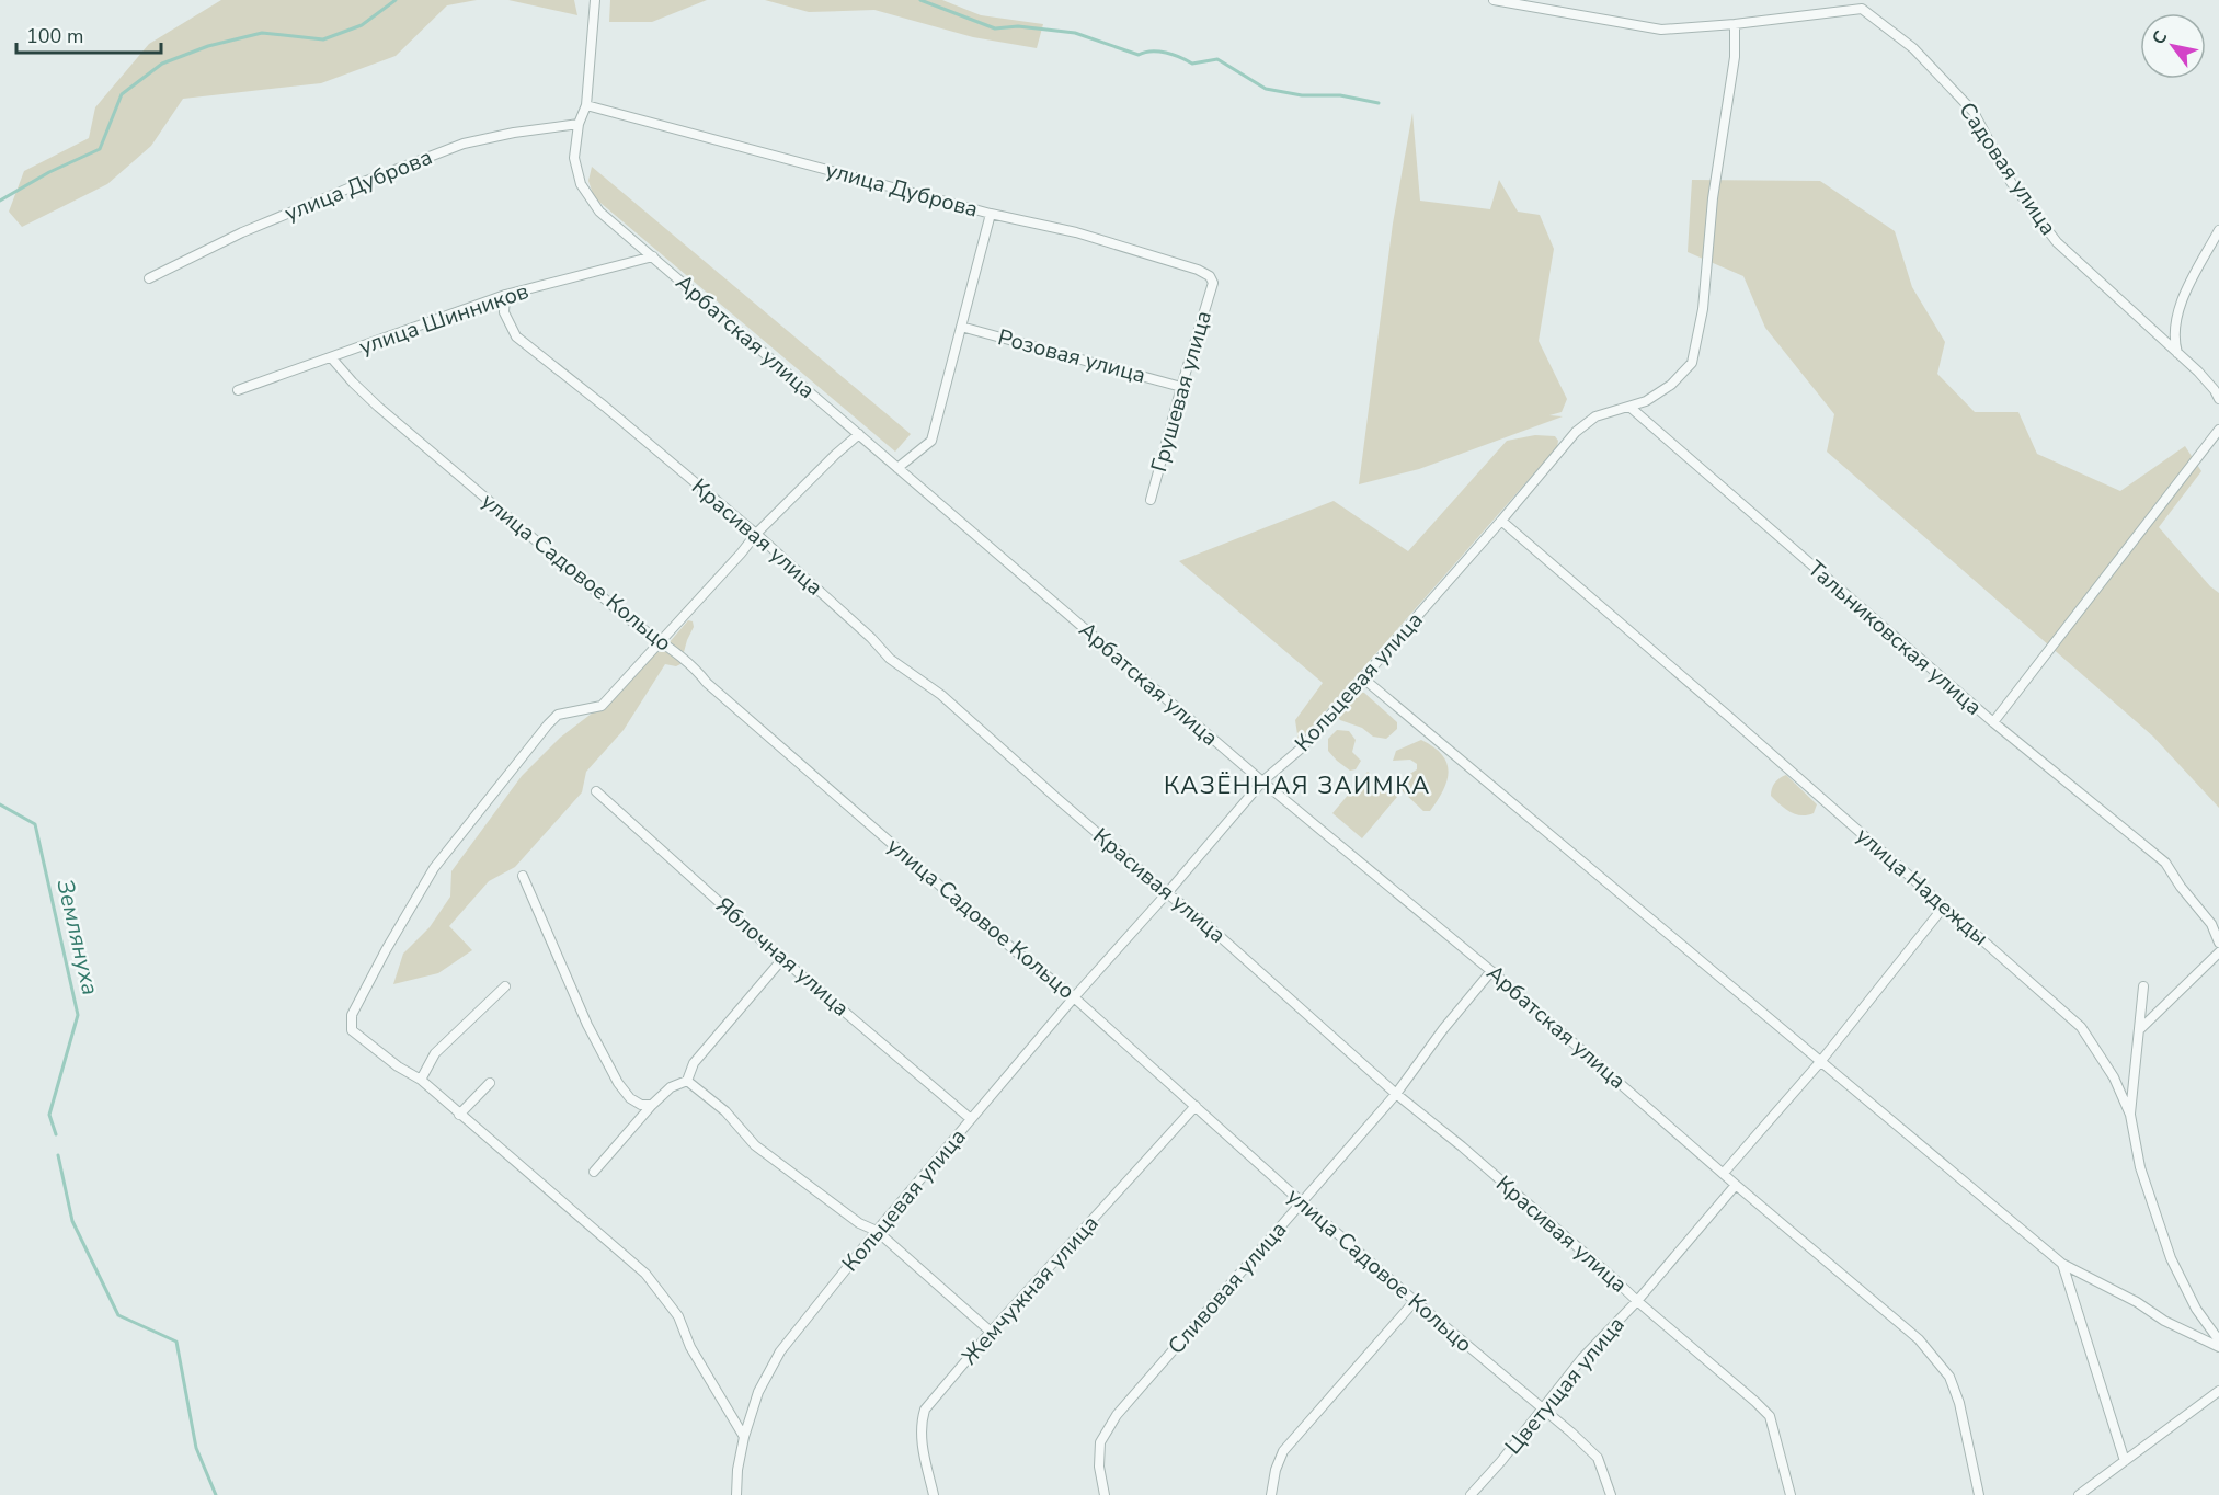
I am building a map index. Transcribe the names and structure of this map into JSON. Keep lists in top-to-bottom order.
{
  "streets": {
    "street": [
      "Садовая улица",
      "улица Дуброва",
      "улица Шинников",
      "Арбатская улица",
      "Розовая улица",
      "Грушевая улица",
      "Красивая улица",
      "улица Садовое Кольцо",
      "Тальниковская улица",
      "Кольцевая улица",
      "улица Надежды",
      "Яблочная улица",
      "Сливовая улица",
      "Жемчужная улица",
      "Цветущая улица"
    ]
  },
  "crossings": [
    ["Садовая улица", "Кольцевая улица"],
    ["улица Дуброва", "Арбатская улица"],
    ["улица Дуброва", "Грушевая улица"],
    ["улица Шинников", "Арбатская улица"],
    ["улица Шинников", "Красивая улица"],
    ["улица Шинников", "улица Садовое Кольцо"],
    ["Арбатская улица", "Кольцевая улица"],
    ["Арбатская улица", "Сливовая улица"],
    ["Арбатская улица", "Цветущая улица"],
    ["Розовая улица", "Грушевая улица"],
    ["Красивая улица", "Кольцевая улица"],
    ["Красивая улица", "Сливовая улица"],
    ["Красивая улица", "Цветущая улица"],
    ["улица Садовое Кольцо", "Кольцевая улица"],
    ["улица Садовое Кольцо", "Сливовая улица"],
    ["улица Садовое Кольцо", "Жемчужная улица"],
    ["улица Садовое Кольцо", "Цветущая улица"],
    ["Тальниковская улица", "Кольцевая улица"],
    ["Кольцевая улица", "улица Надежды"],
    ["Кольцевая улица", "Яблочная улица"]
  ],
  "districts": ["КАЗЁННАЯ ЗАИМКА"],
  "water": ["Землянуха"],
  "scale_bar": "100 m",
  "north": "top left"
}
